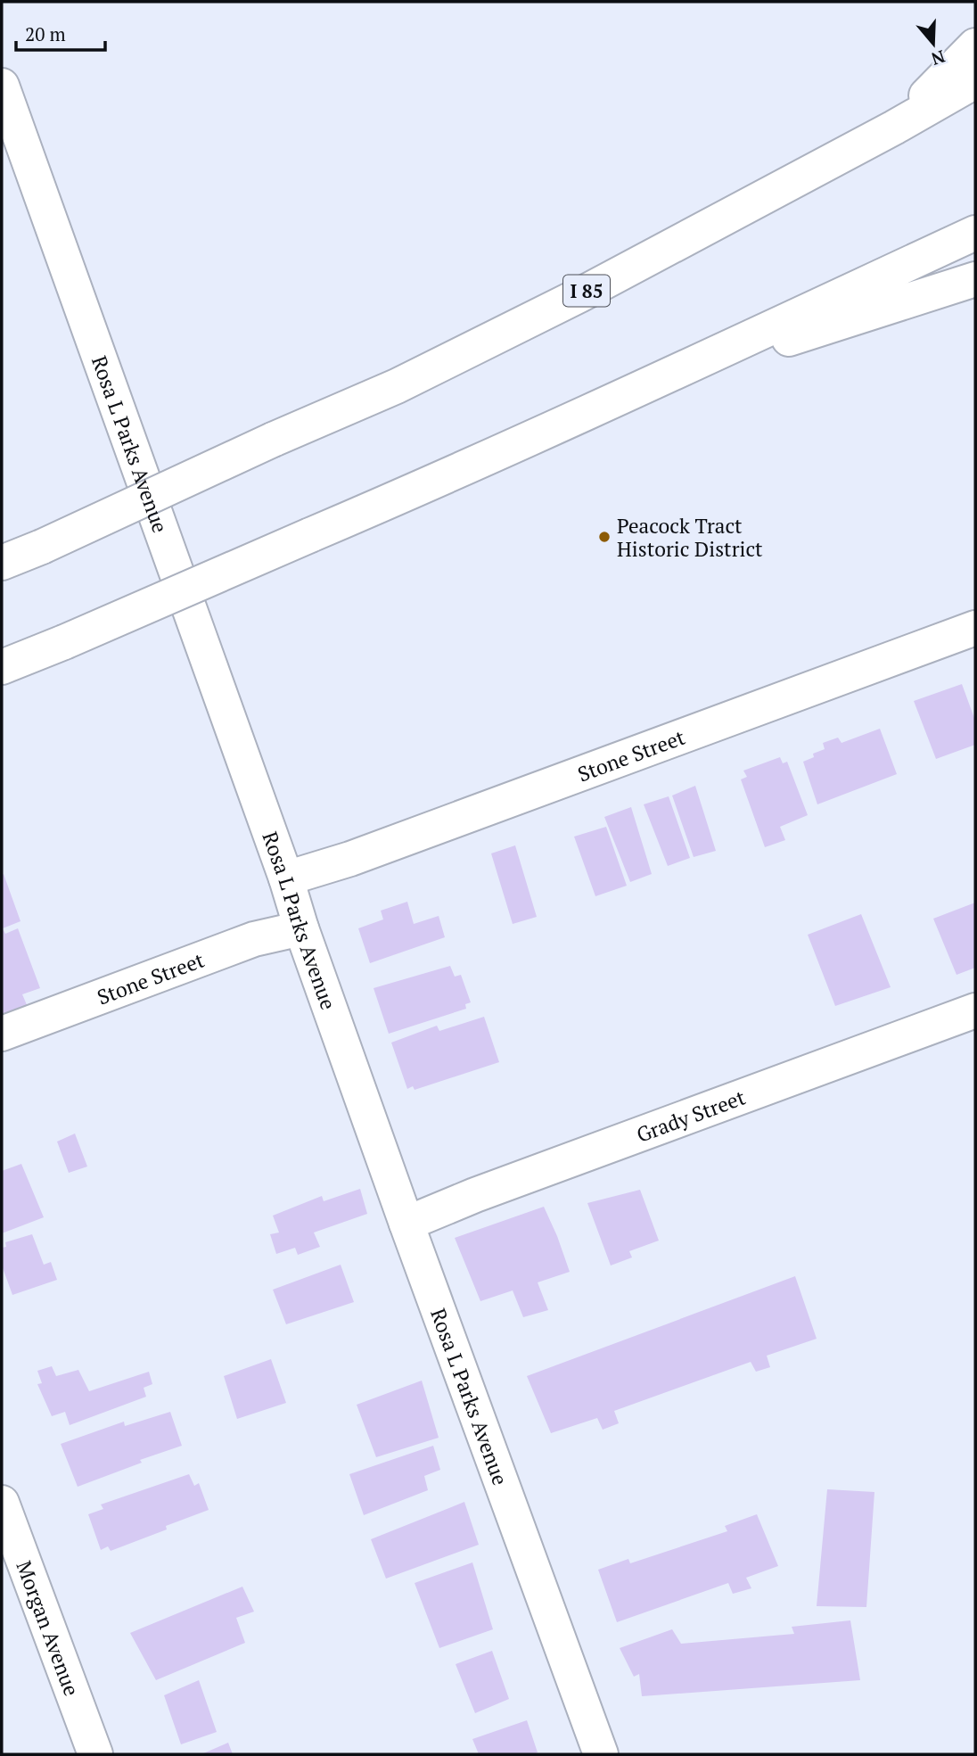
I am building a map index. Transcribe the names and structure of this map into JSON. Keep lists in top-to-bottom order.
{
  "streets": {
    "main road": [
      "I 85",
      "Rosa L Parks Avenue",
      "Stone Street",
      "Grady Street",
      "Morgan Avenue"
    ]
  },
  "crossings": [
    ["Rosa L Parks Avenue", "Stone Street"],
    ["Rosa L Parks Avenue", "Grady Street"]
  ],
  "places": ["Peacock Tract Historic District"],
  "scale_bar": "20 m",
  "north": "bottom"
}
